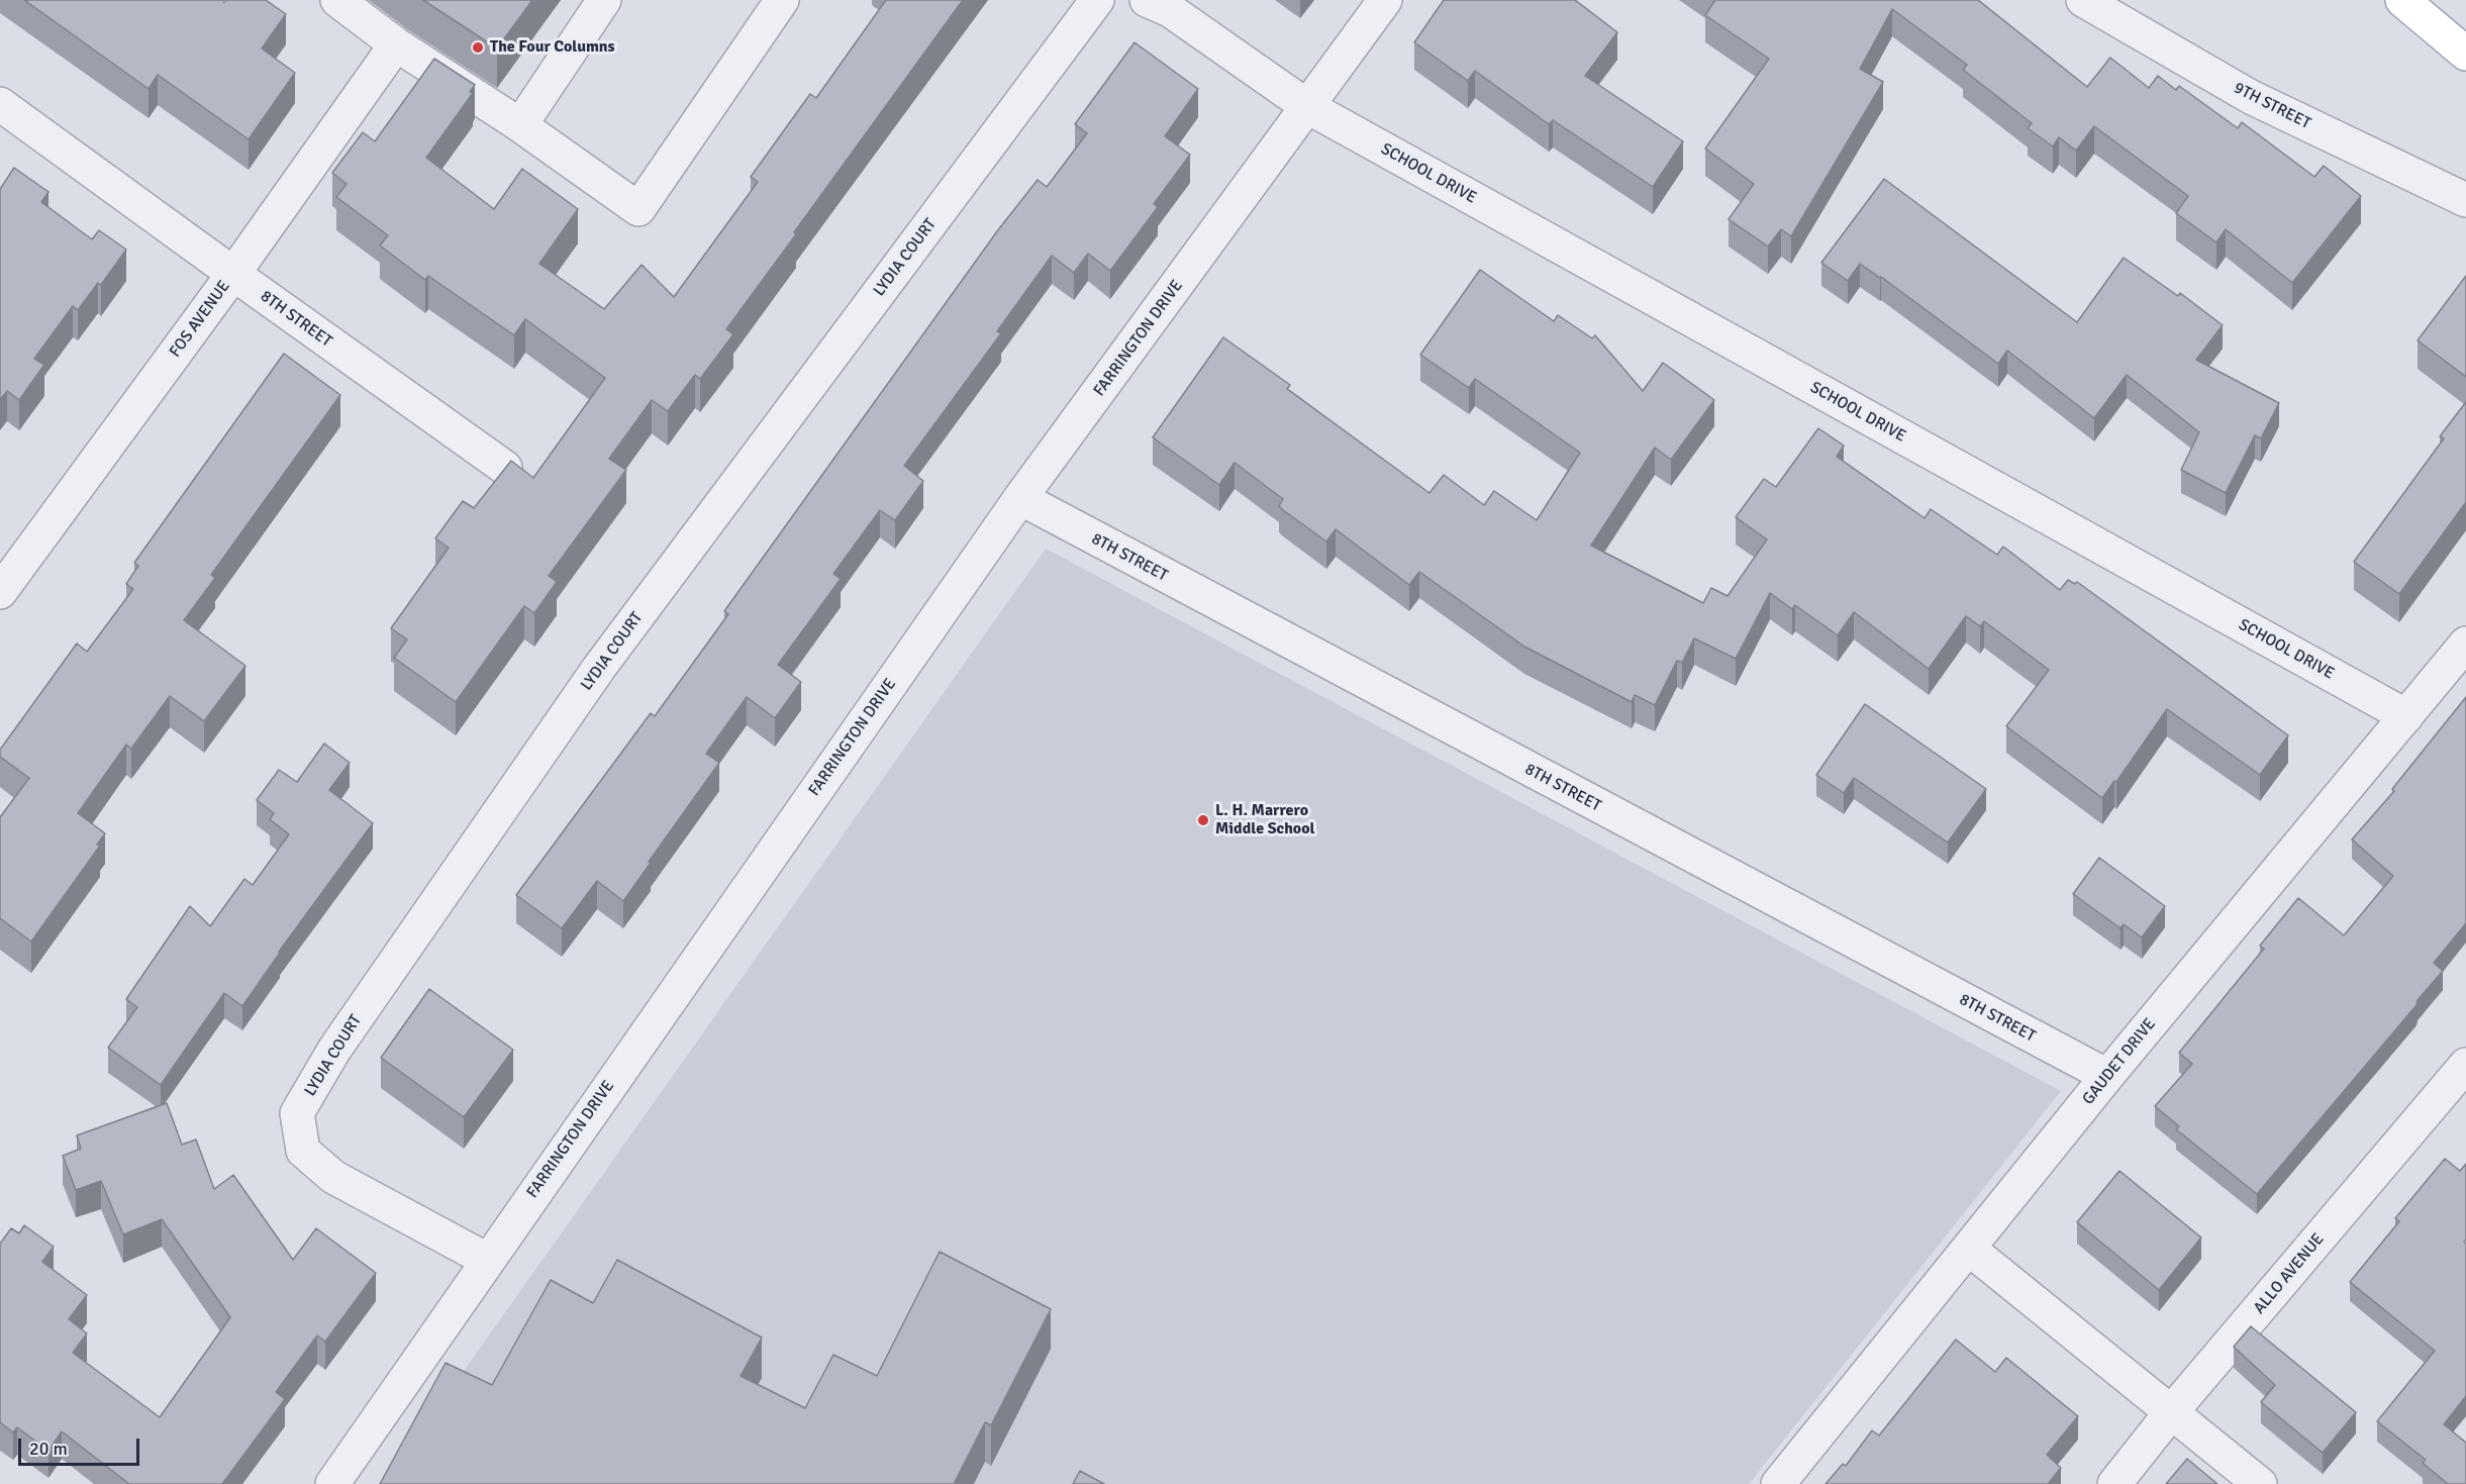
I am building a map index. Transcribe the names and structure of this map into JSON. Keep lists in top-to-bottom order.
{
  "streets": {
    "street": [
      "9TH STREET",
      "SCHOOL DRIVE",
      "LYDIA COURT",
      "FOS AVENUE",
      "8TH STREET",
      "FARRINGTON DRIVE",
      "GAUDET DRIVE",
      "ALLO AVENUE"
    ]
  },
  "crossings": [
    ["SCHOOL DRIVE", "FARRINGTON DRIVE"],
    ["SCHOOL DRIVE", "GAUDET DRIVE"],
    ["LYDIA COURT", "FARRINGTON DRIVE"],
    ["FOS AVENUE", "8TH STREET"],
    ["8TH STREET", "FARRINGTON DRIVE"],
    ["8TH STREET", "GAUDET DRIVE"]
  ],
  "places": ["The Four Columns", "L. H. Marrero Middle School"],
  "scale_bar": "20 m"
}
